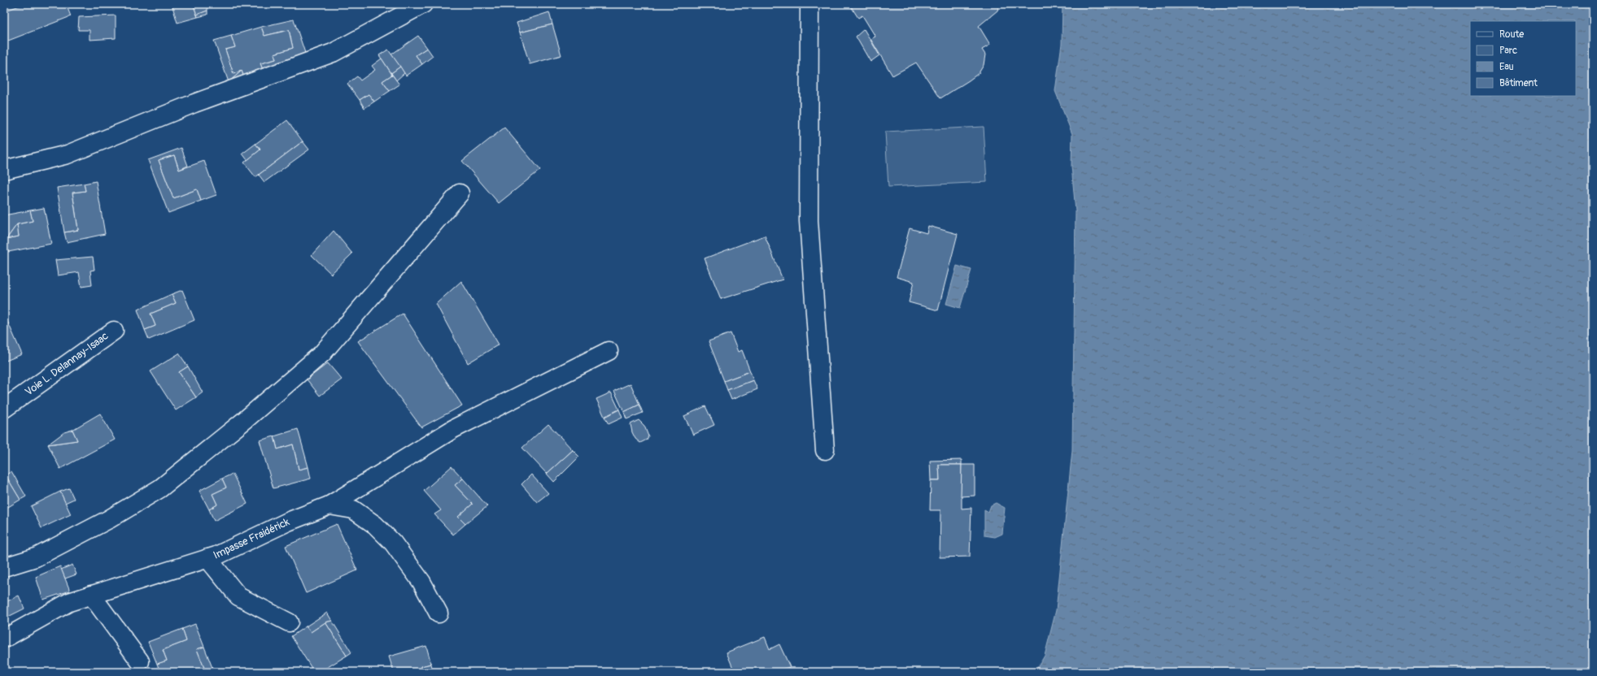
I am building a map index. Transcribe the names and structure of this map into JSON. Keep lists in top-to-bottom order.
{
  "streets": {
    "street": ["Voie L. Delannay-Isaac", "Impasse Fraidérick"]
  },
  "legend": [
    "Route",
    "Parc",
    "Eau",
    "Bâtiment"
  ]
}
